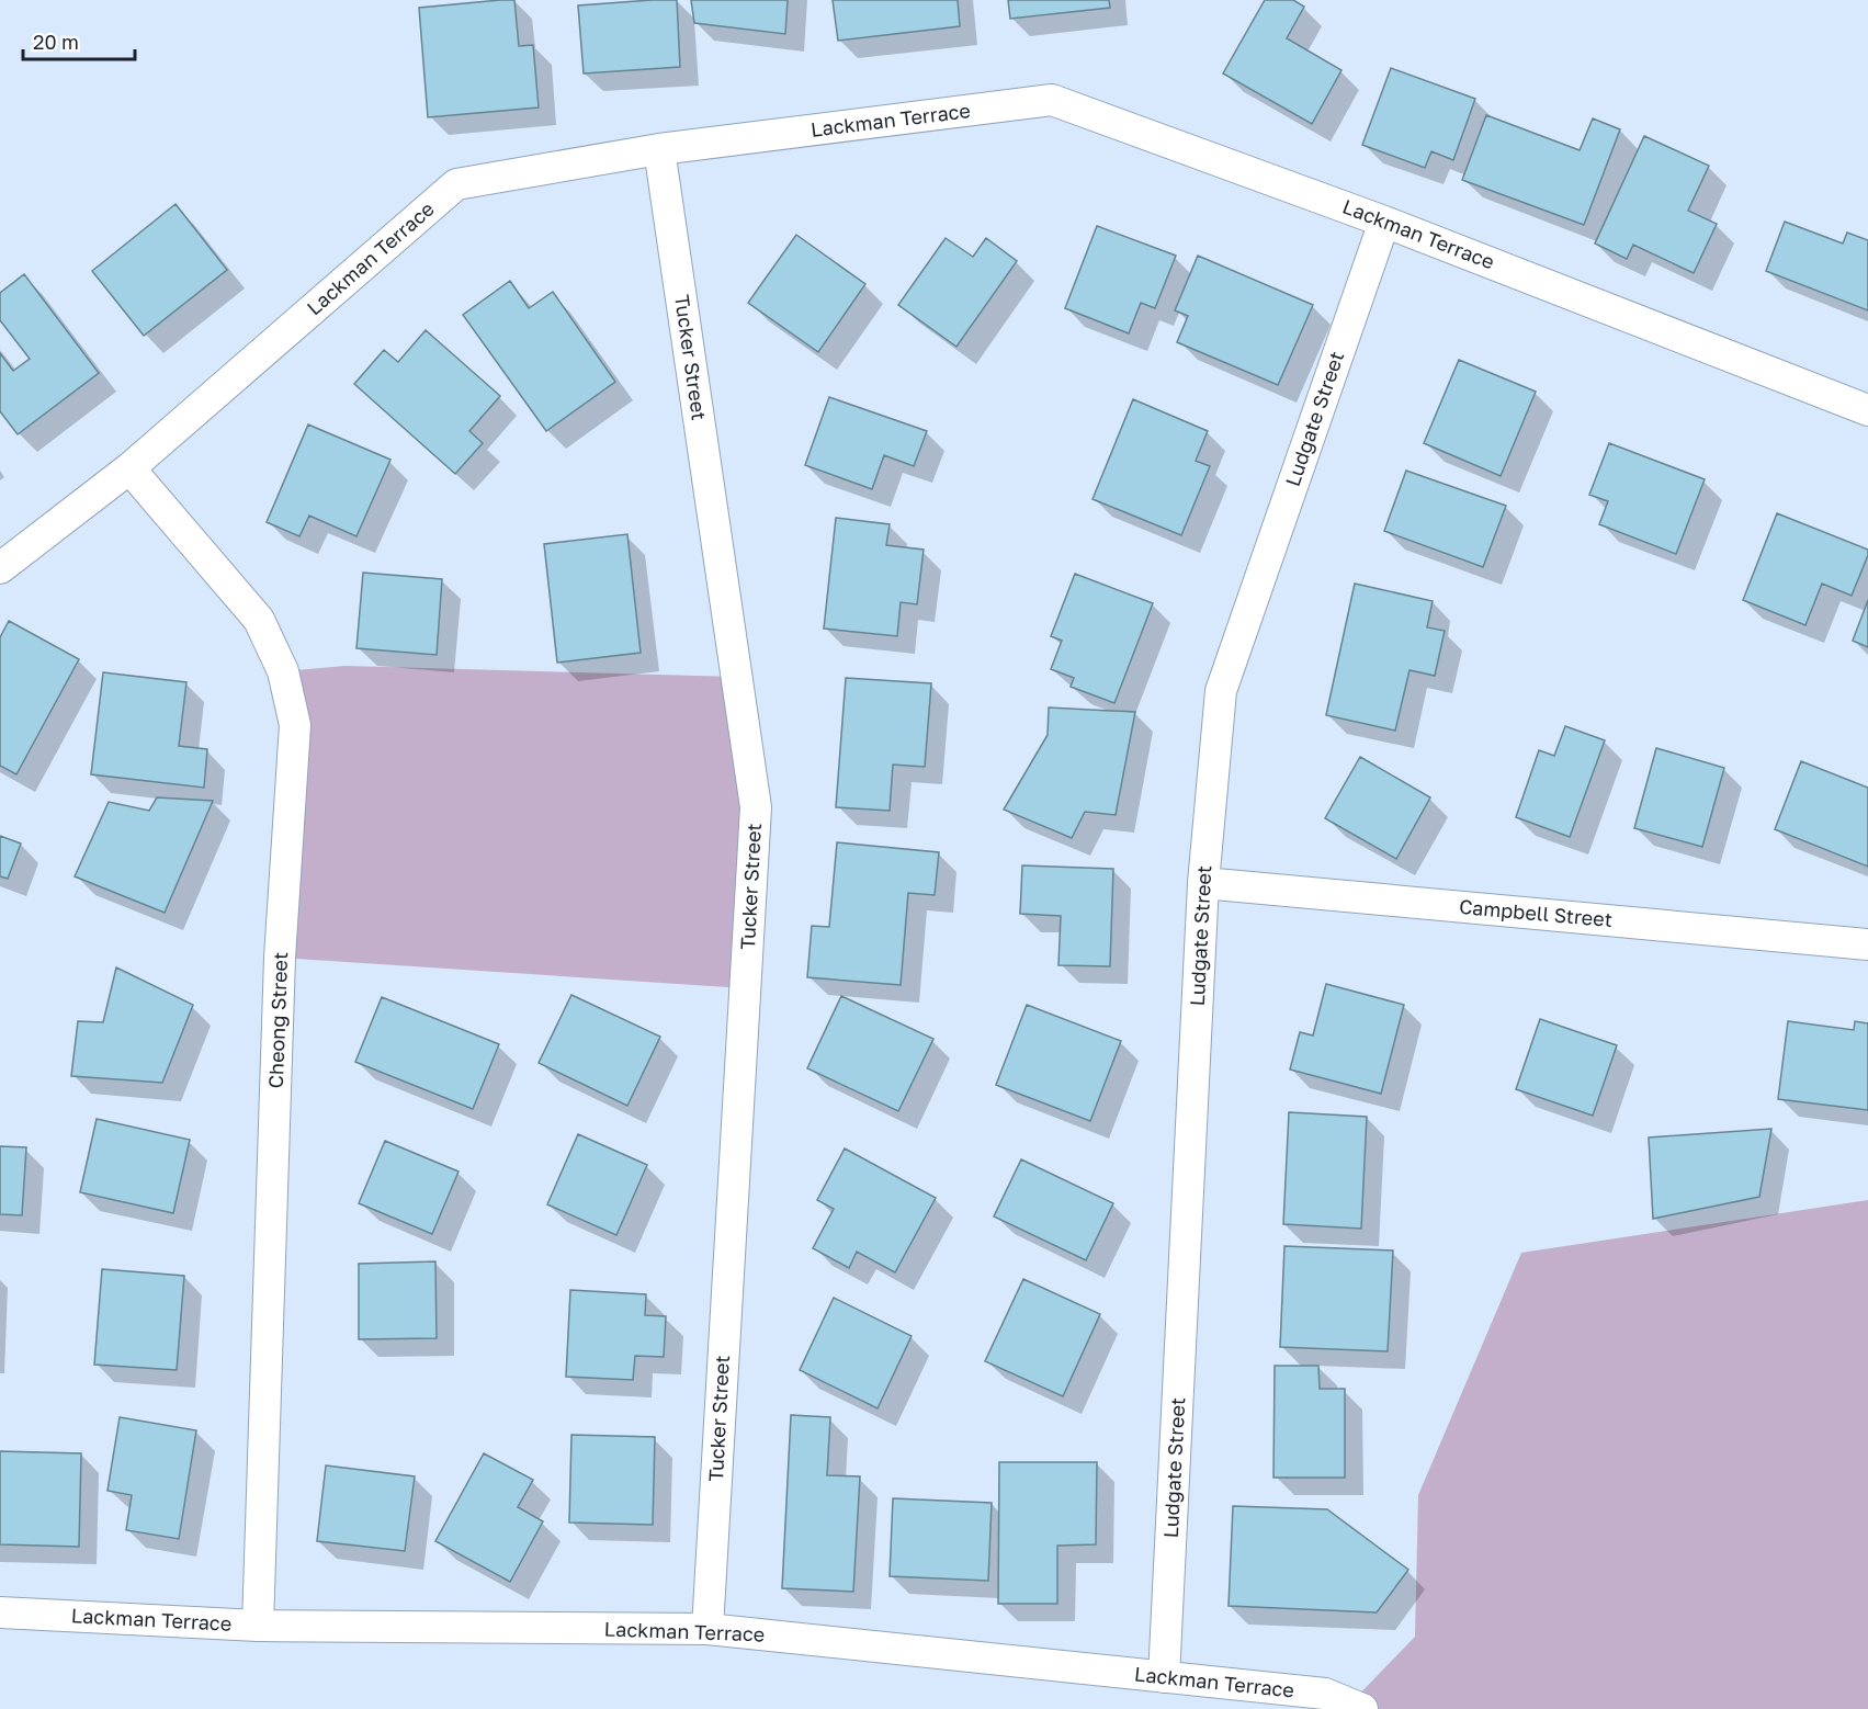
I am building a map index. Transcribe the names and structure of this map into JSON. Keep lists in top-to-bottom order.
{
  "streets": {
    "street": [
      "Lackman Terrace",
      "Tucker Street",
      "Ludgate Street",
      "Campbell Street",
      "Cheong Street"
    ]
  },
  "crossings": [
    ["Lackman Terrace", "Tucker Street"],
    ["Lackman Terrace", "Ludgate Street"],
    ["Lackman Terrace", "Cheong Street"],
    ["Ludgate Street", "Campbell Street"]
  ],
  "scale_bar": "20 m"
}
